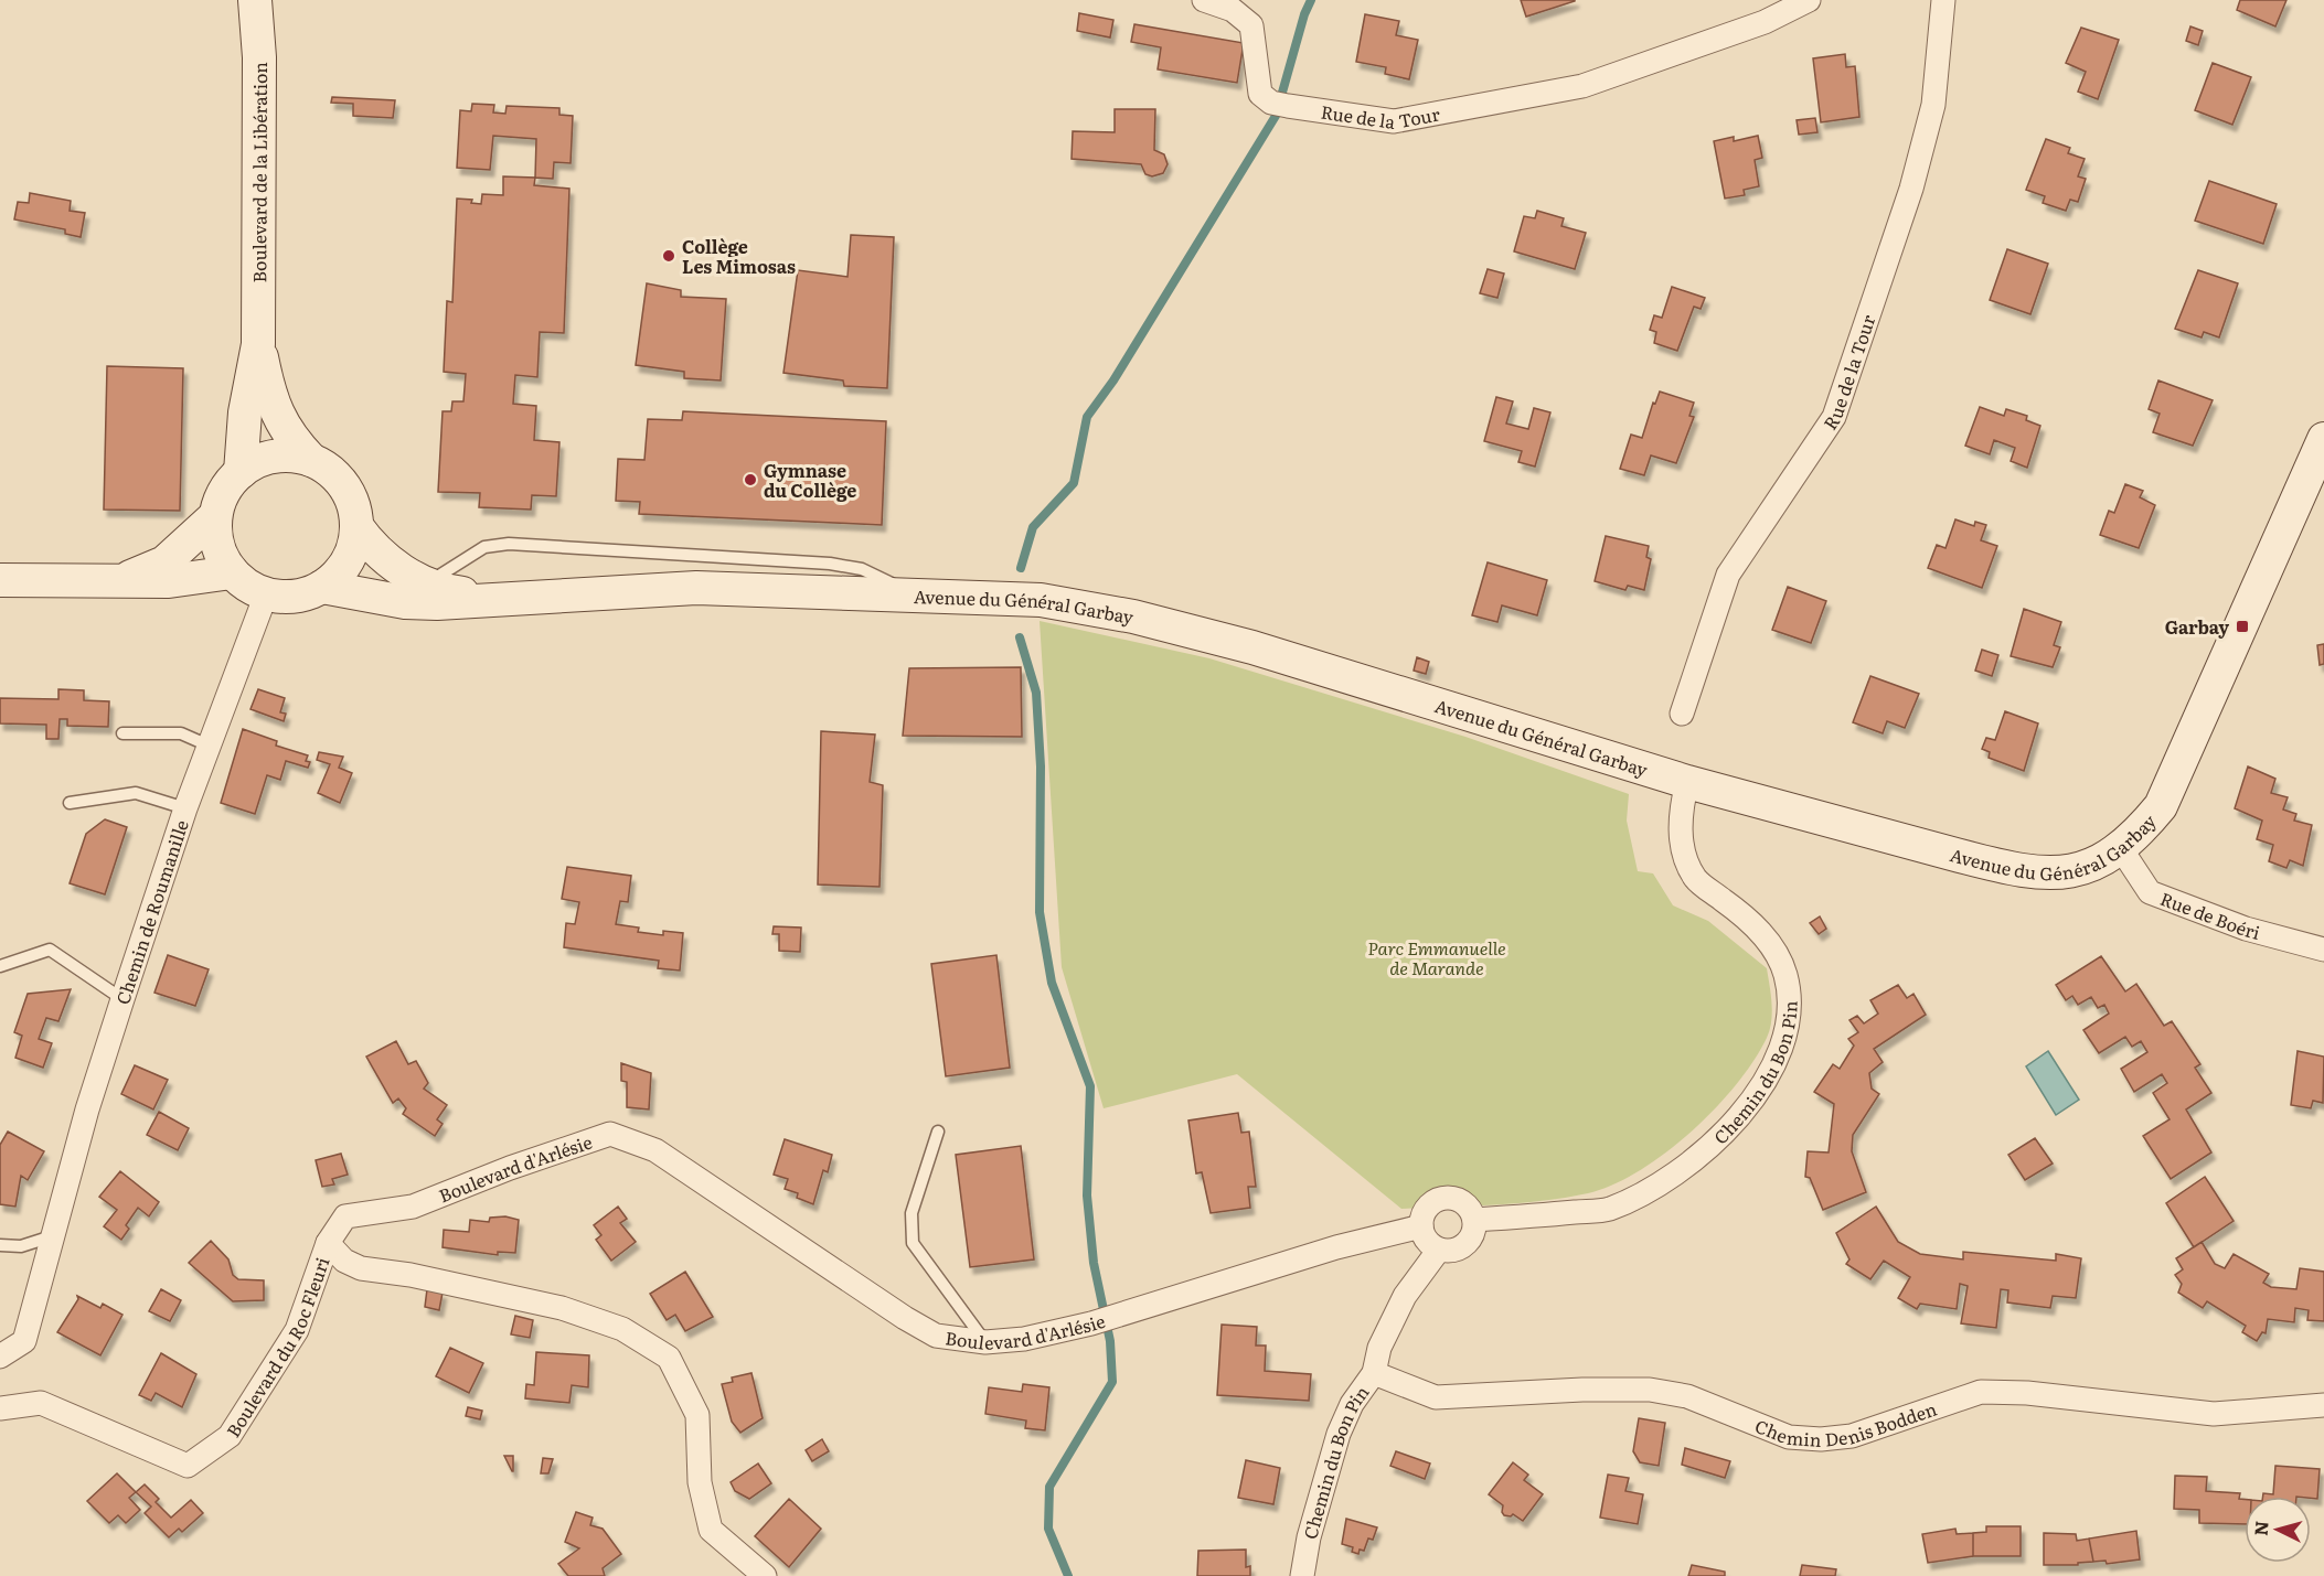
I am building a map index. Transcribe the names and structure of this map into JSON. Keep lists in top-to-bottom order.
{
  "streets": {
    "main road": ["Boulevard de la Libération", "Avenue du Général Garbay"],
    "street": [
      "Rue de la Tour",
      "Chemin de Roumanille",
      "Rue de Boéri",
      "Chemin du Bon Pin",
      "Boulevard d'Arlésie",
      "Boulevard du Roc Fleuri",
      "Chemin Denis Bodden"
    ]
  },
  "crossings": [
    ["Avenue du Général Garbay", "Chemin de Roumanille"],
    ["Avenue du Général Garbay", "Rue de Boéri"],
    ["Avenue du Général Garbay", "Chemin du Bon Pin"],
    ["Chemin du Bon Pin", "Boulevard d'Arlésie"],
    ["Chemin du Bon Pin", "Chemin Denis Bodden"],
    ["Boulevard d'Arlésie", "Boulevard du Roc Fleuri"]
  ],
  "parks": ["Parc Emmanuelle de Marande"],
  "places": {
    "other": ["Collège Les Mimosas", "Gymnase du Collège"],
    "transit": ["Garbay"]
  },
  "north": "left"
}
